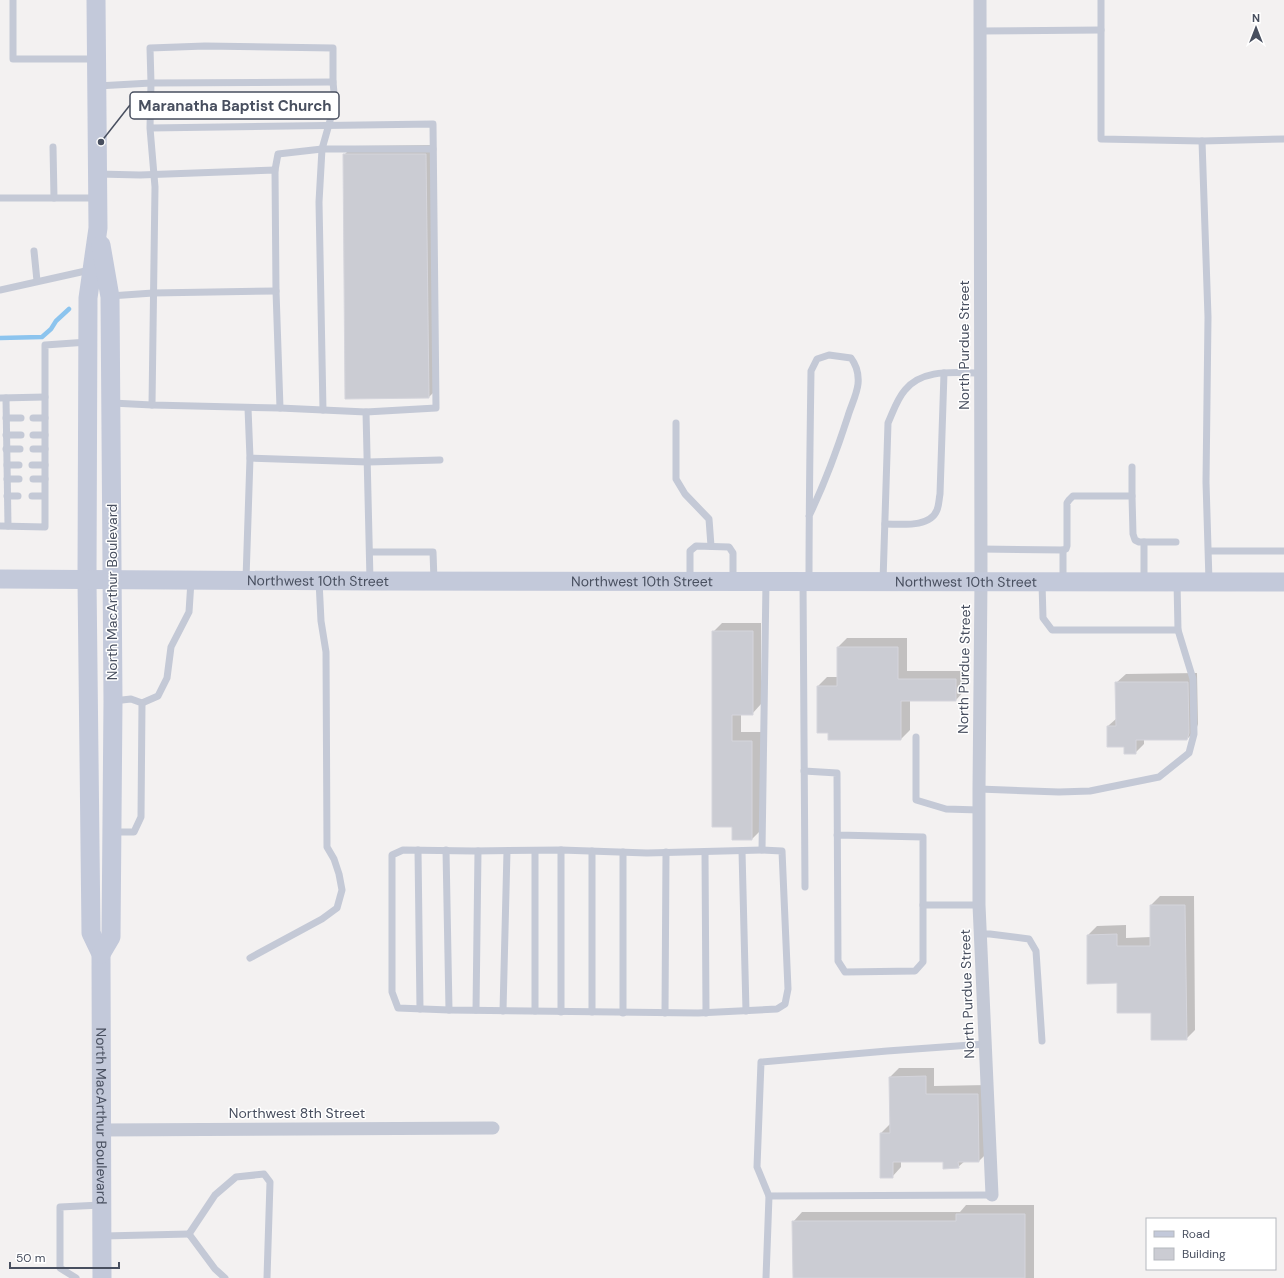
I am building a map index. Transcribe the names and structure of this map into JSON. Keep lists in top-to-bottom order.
{
  "streets": {
    "main road": ["Northwest 10th Street", "North MacArthur Boulevard"],
    "street": ["North Purdue Street", "Northwest 8th Street"]
  },
  "crossings": [
    ["North Purdue Street", "Northwest 10th Street"],
    ["Northwest 10th Street", "North MacArthur Boulevard"],
    ["North MacArthur Boulevard", "Northwest 8th Street"]
  ],
  "places": ["Maranatha Baptist Church"],
  "legend": ["Road", "Building"],
  "scale_bar": "50 m",
  "north": "top"
}
